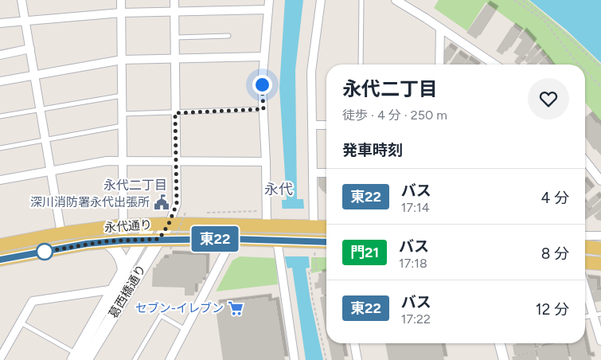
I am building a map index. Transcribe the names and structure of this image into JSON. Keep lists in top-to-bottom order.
{
  "streets": {
    "main road": ["永代通り", "葛西橋通り"]
  },
  "crossings": [
    ["永代通り", "葛西橋通り"]
  ],
  "districts": ["永代二丁目", "永代"],
  "places": {
    "public building": ["深川消防署永代出張所"],
    "supermarket": ["セブン-イレブン"]
  },
  "lines": ["bus line 東22"],
  "page": {
    "on_map": "東22",
    "heading": [
      ["永代二丁目", "徒歩 · 4 分 · 250 m"],
      "発車時刻"
    ],
    "list": [
      {
        "mark": "東22",
        "name": "バス",
        "note": "17:14",
        "value": "4 分"
      },
      {
        "mark": "門21",
        "name": "バス",
        "note": "17:18",
        "value": "8 分"
      },
      {
        "mark": "東22",
        "name": "バス",
        "note": "17:22",
        "value": "12 分"
      }
    ]
  }
}
